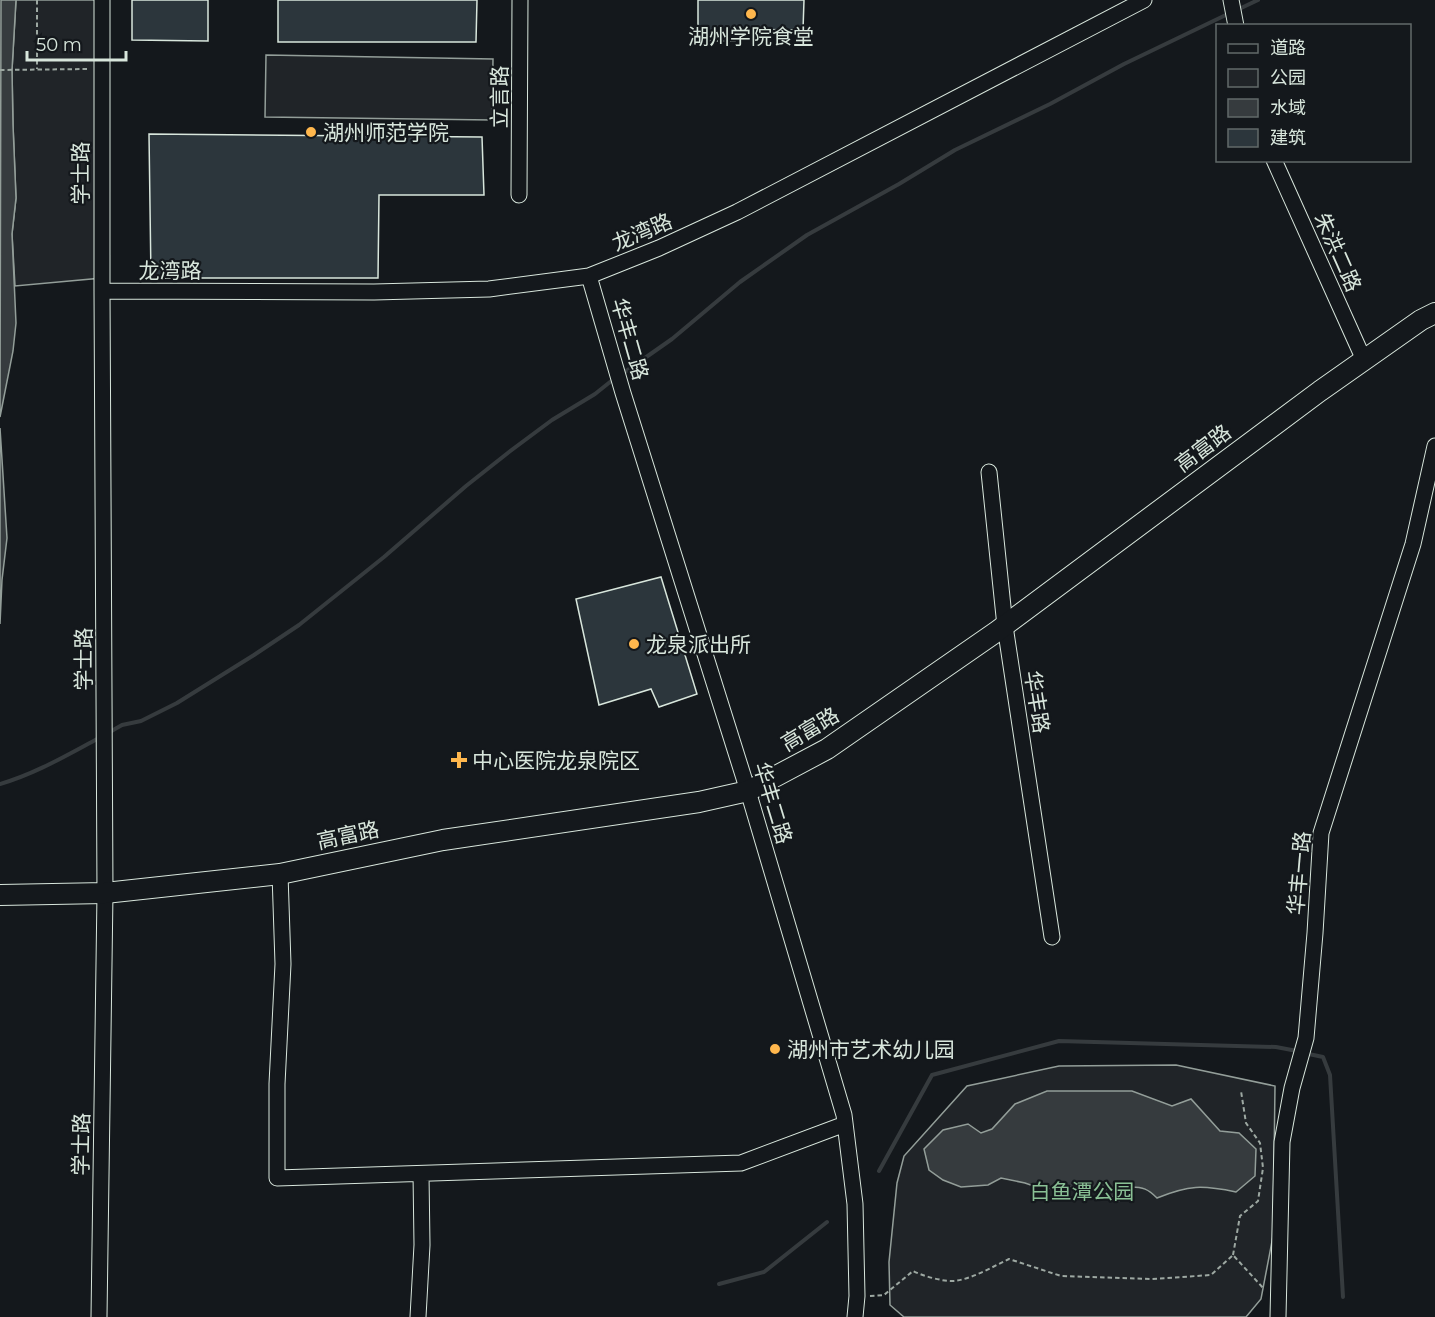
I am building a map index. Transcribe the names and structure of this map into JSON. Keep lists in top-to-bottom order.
{
  "streets": {
    "main road": ["高富路"],
    "street": [
      "立言路",
      "学士路",
      "龙湾路",
      "朱洪二路",
      "华丰二路",
      "华丰路",
      "华丰一路"
    ]
  },
  "crossings": [
    ["学士路", "龙湾路"],
    ["学士路", "高富路"],
    ["龙湾路", "华丰二路"],
    ["朱洪二路", "高富路"],
    ["华丰二路", "高富路"],
    ["高富路", "华丰路"]
  ],
  "parks": ["白鱼潭公园"],
  "places": {
    "other": [
      "湖州学院食堂",
      "湖州师范学院",
      "龙泉派出所",
      "湖州市艺术幼儿园"
    ],
    "health": ["中心医院龙泉院区"]
  },
  "legend": [
    "道路",
    "公园",
    "水域",
    "建筑"
  ],
  "scale_bar": "50 m"
}
